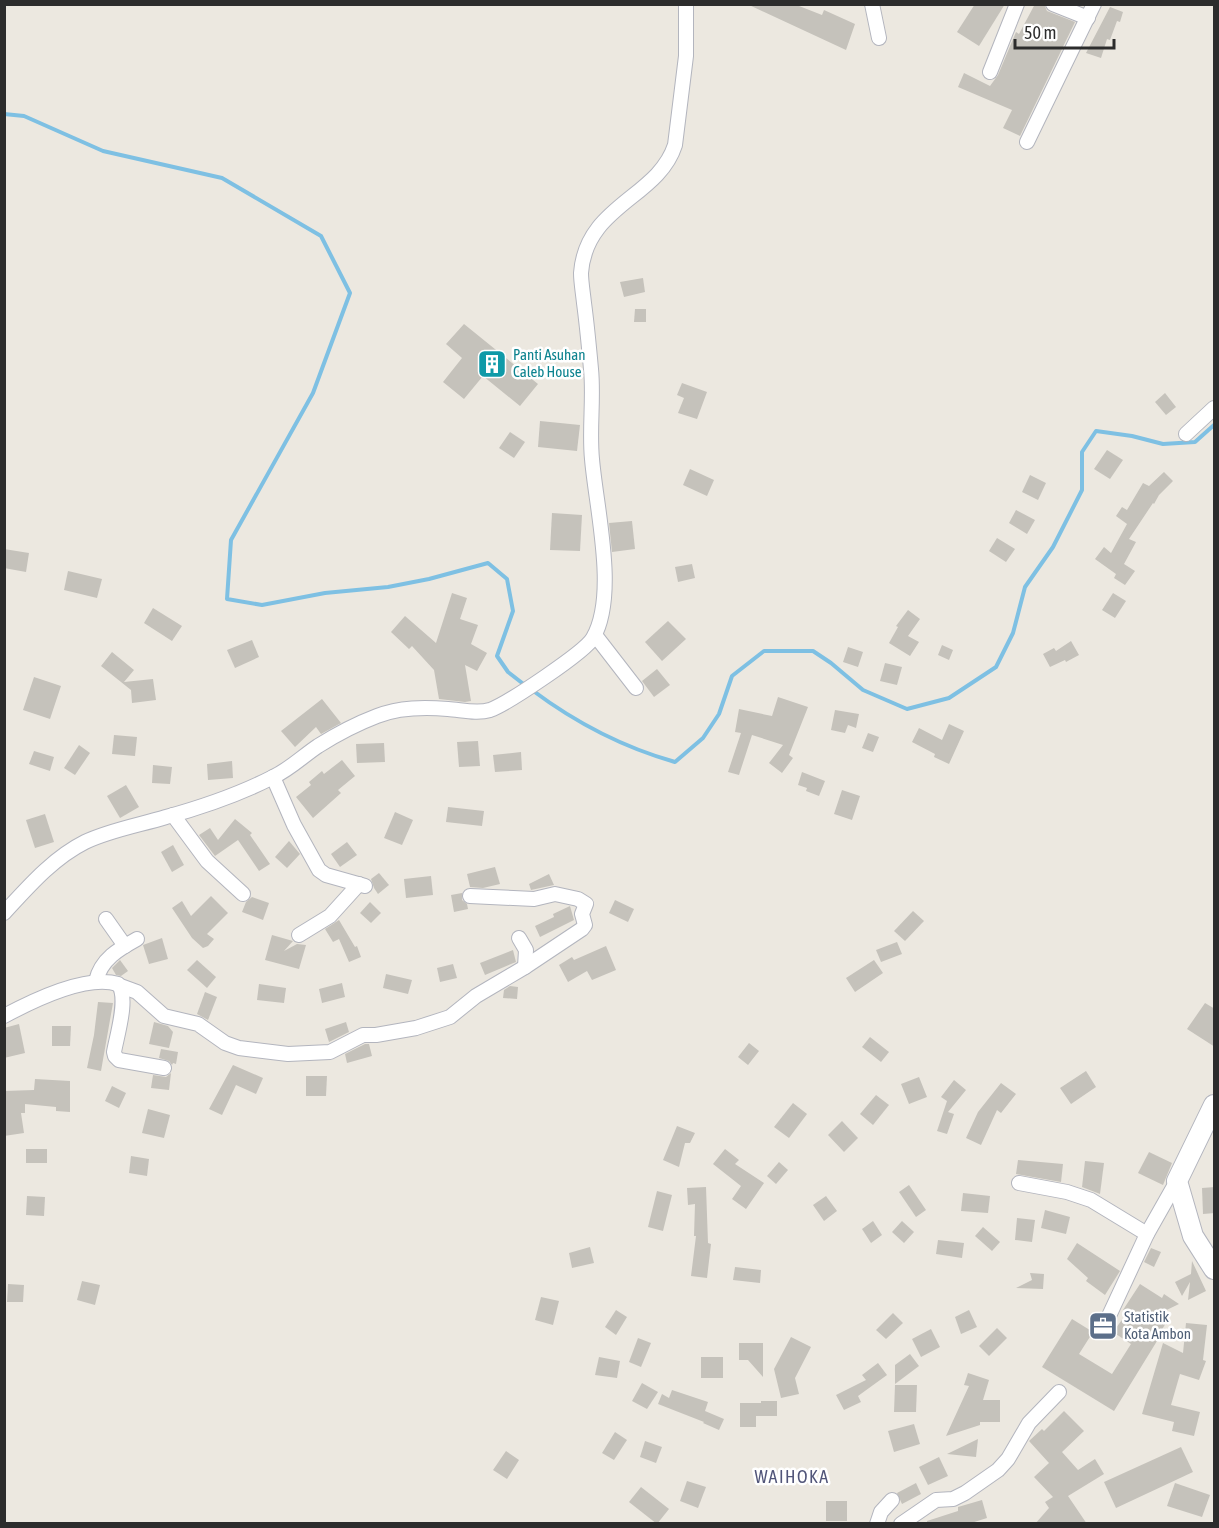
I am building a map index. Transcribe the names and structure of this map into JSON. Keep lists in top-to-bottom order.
{
  "districts": ["WAIHOKA"],
  "places": {
    "building": ["Panti Asuhan Caleb House"],
    "office": ["Statistik Kota Ambon"]
  },
  "scale_bar": "50 m"
}
